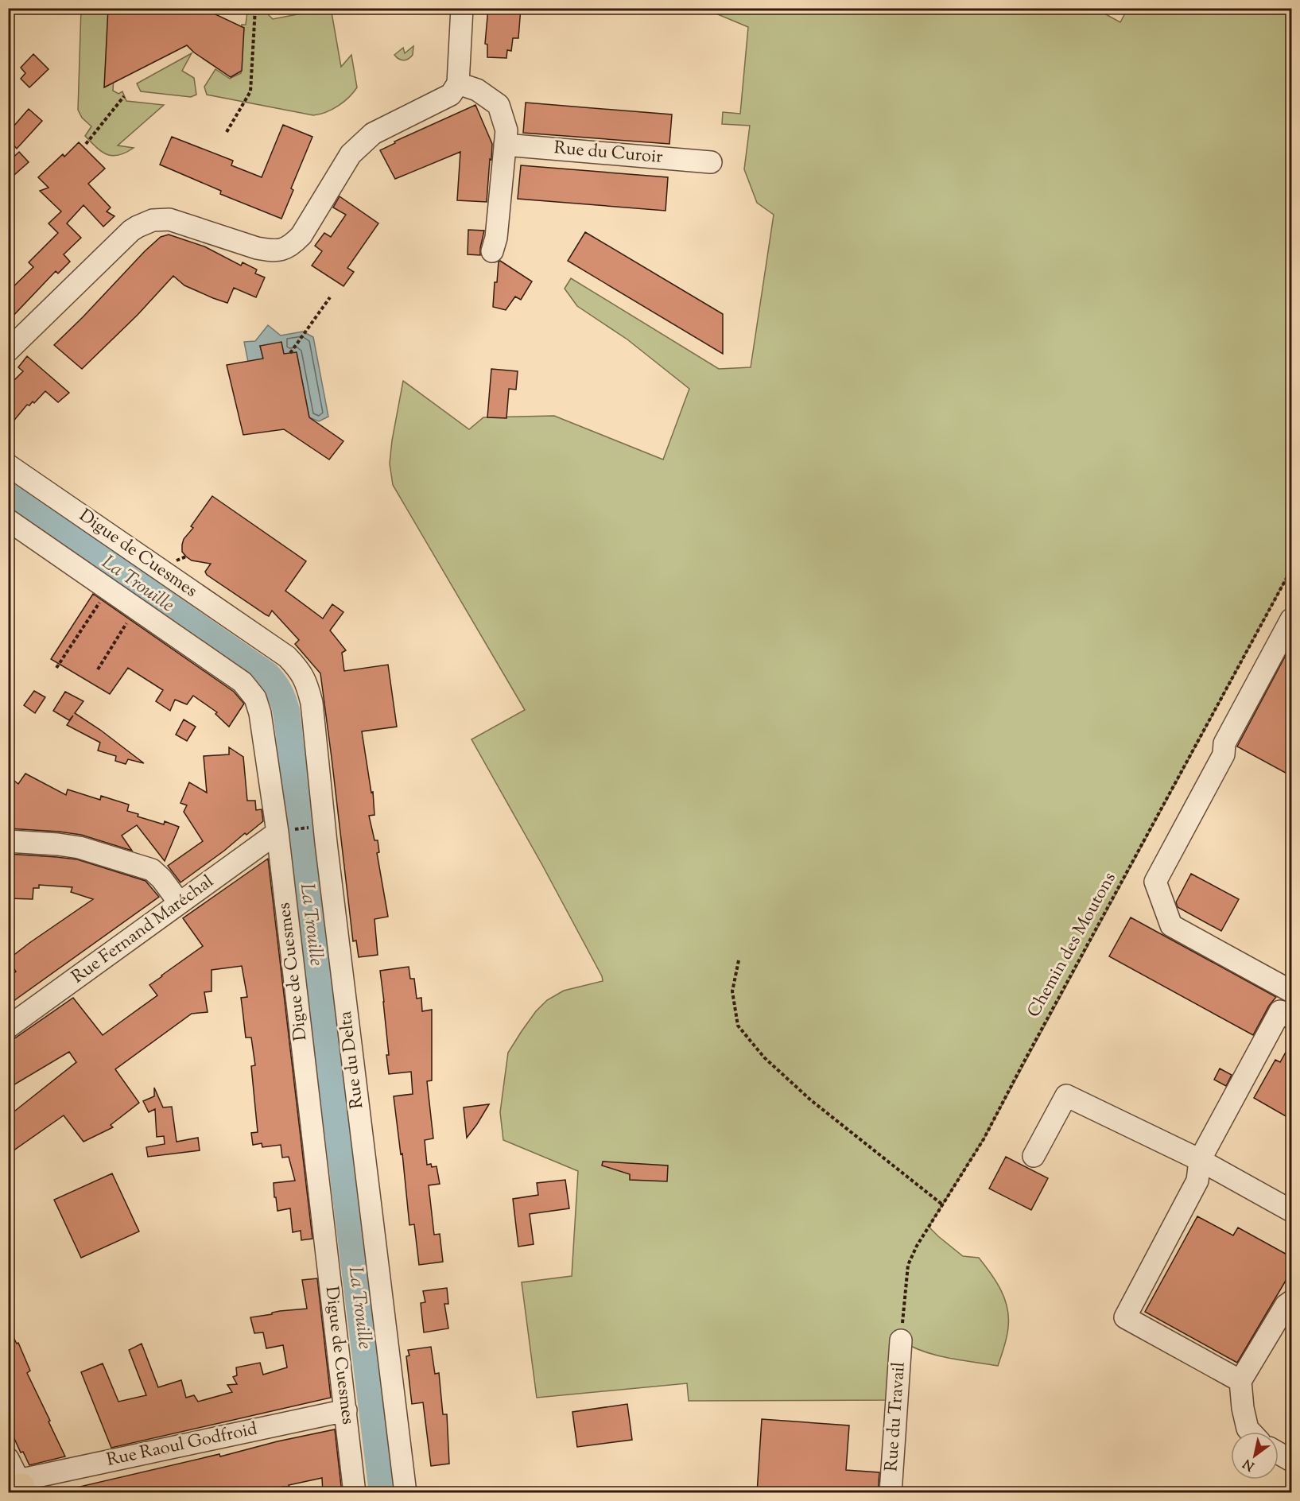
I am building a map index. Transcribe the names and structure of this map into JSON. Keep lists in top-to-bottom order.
{
  "streets": {
    "street": [
      "Rue du Curoir",
      "Digue de Cuesmes",
      "Rue Fernand Maréchal",
      "Rue du Delta",
      "Rue du Travail",
      "Rue Raoul Godfroid"
    ],
    "path": ["Chemin des Moutons"]
  },
  "crossings": [
    ["Digue de Cuesmes", "Rue Fernand Maréchal"],
    ["Digue de Cuesmes", "Rue du Delta"],
    ["Digue de Cuesmes", "Rue Raoul Godfroid"],
    ["Chemin des Moutons", "Rue du Travail"]
  ],
  "water": ["La Trouille"],
  "north": "bottom left"
}
